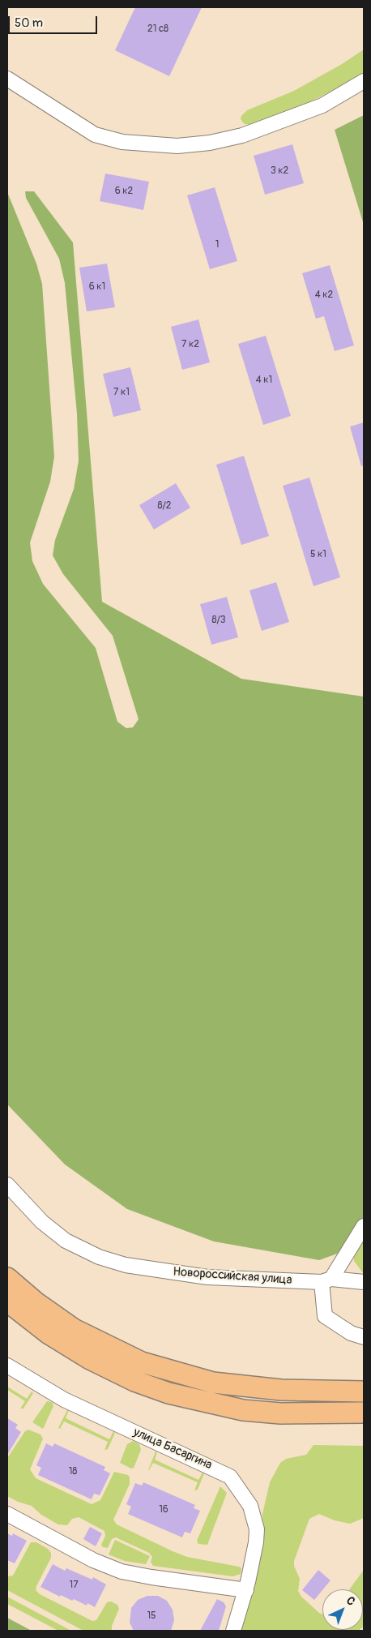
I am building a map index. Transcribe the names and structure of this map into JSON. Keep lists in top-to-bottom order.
{
  "streets": {
    "street": ["Новороссийская улица", "улица Басаргина"]
  },
  "house_numbers": [
    "21 с8",
    "3 к2",
    "6 к2",
    "1",
    "6 к1",
    "4 к2",
    "7 к2",
    "4 к1",
    "7 к1",
    "8/2",
    "5 к1",
    "8/3",
    "18",
    "16",
    "17",
    "15"
  ],
  "scale_bar": "50 m",
  "north": "top right"
}
